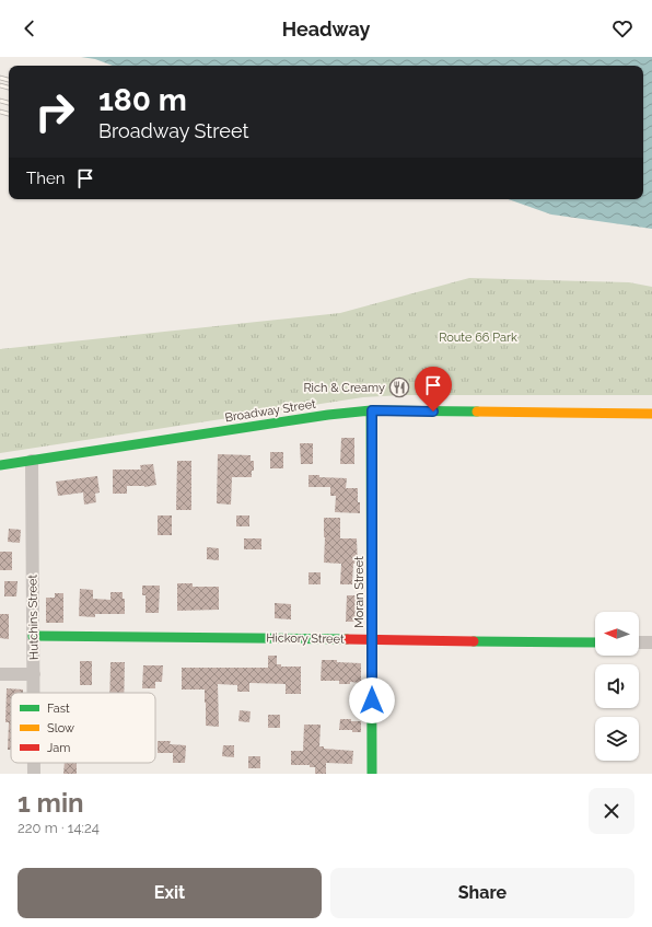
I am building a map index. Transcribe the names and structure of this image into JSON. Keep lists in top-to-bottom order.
{
  "streets": {
    "street": [
      "Broadway Street",
      "Moran Street",
      "Hutchins Street",
      "Hickory Street"
    ]
  },
  "crossings": [
    ["Broadway Street", "Moran Street"],
    ["Broadway Street", "Hutchins Street"],
    ["Moran Street", "Hickory Street"],
    ["Hutchins Street", "Hickory Street"]
  ],
  "parks": ["Route 66 Park"],
  "places": {
    "restaurant": ["Rich & Creamy"]
  },
  "legend": ["Fast", "Slow", "Jam"],
  "north": "left",
  "page": {
    "header": "Headway",
    "turn": ["180 m", "Broadway Street"],
    "then": "Then",
    "heading": ["1 min", "220 m · 14:24"],
    "buttons": ["Exit", "Share"]
  }
}
